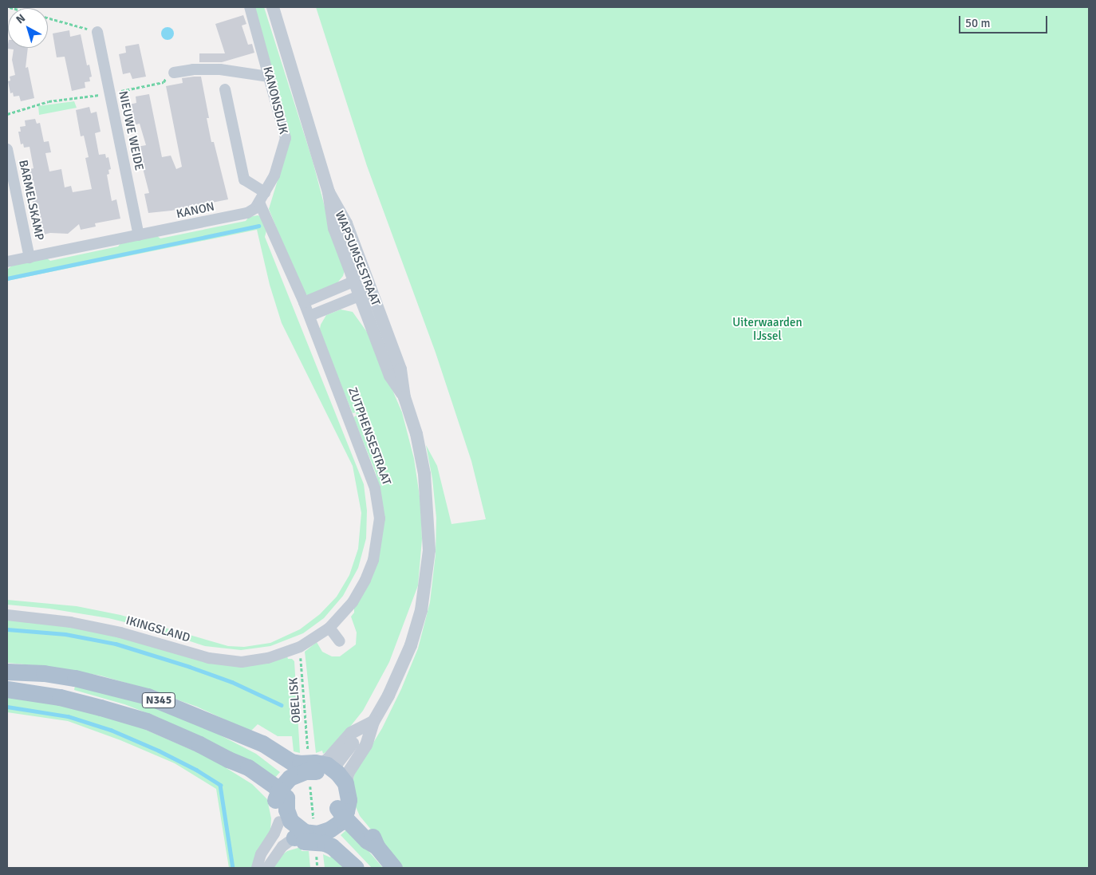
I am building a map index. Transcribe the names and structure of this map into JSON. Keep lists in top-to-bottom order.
{
  "streets": {
    "main road": ["N345"],
    "street": [
      "KANONSDIJK",
      "NIEUWE WEIDE",
      "BARMELSKAMP",
      "KANON",
      "WAPSUMSESTRAAT",
      "ZUTPHENSESTRAAT",
      "IKINGSLAND"
    ],
    "path": ["OBELISK"]
  },
  "crossings": [
    ["KANONSDIJK", "KANON"],
    ["KANONSDIJK", "WAPSUMSESTRAAT"],
    ["NIEUWE WEIDE", "KANON"],
    ["BARMELSKAMP", "KANON"],
    ["KANON", "ZUTPHENSESTRAAT"],
    ["WAPSUMSESTRAAT", "N345"],
    ["ZUTPHENSESTRAAT", "IKINGSLAND"],
    ["ZUTPHENSESTRAAT", "OBELISK"],
    ["IKINGSLAND", "OBELISK"],
    ["N345", "OBELISK"]
  ],
  "parks": ["Uiterwaarden IJssel"],
  "scale_bar": "50 m",
  "north": "top left"
}
